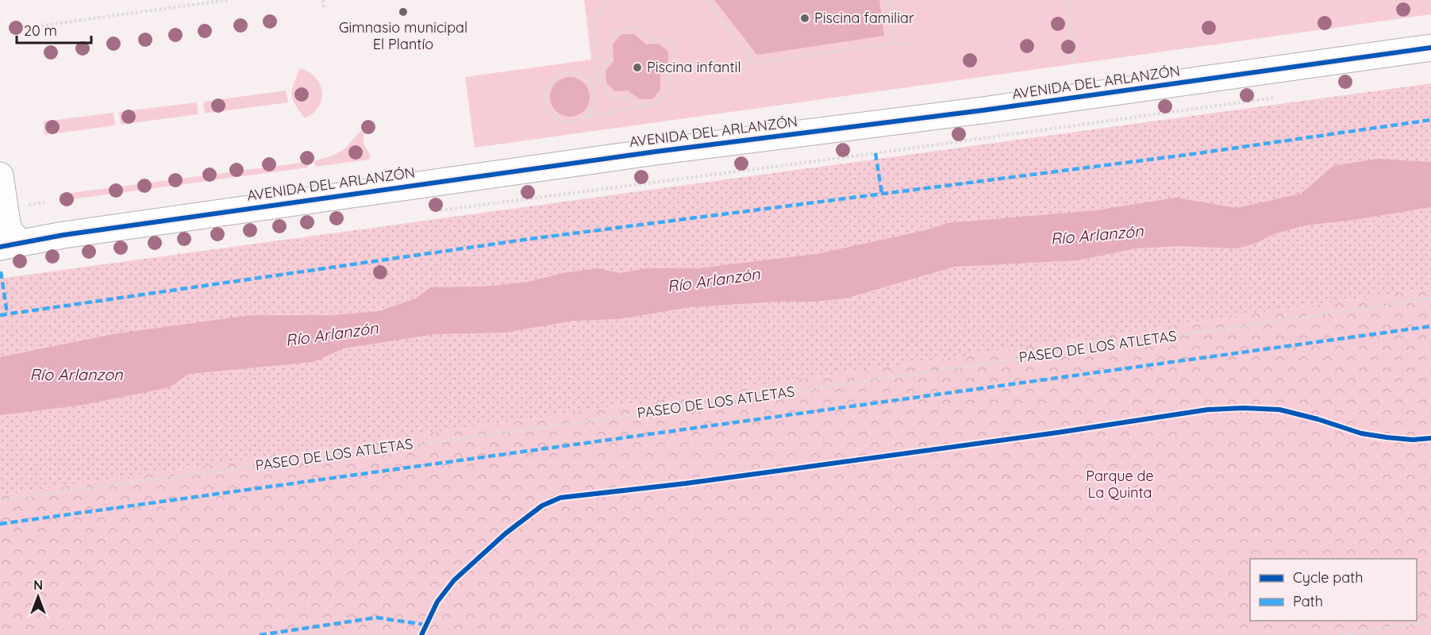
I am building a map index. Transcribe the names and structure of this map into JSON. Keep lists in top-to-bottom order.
{
  "streets": {
    "street": ["AVENIDA DEL ARLANZÓN"],
    "path": ["PASEO DE LOS ATLETAS"]
  },
  "water": ["Río Arlanzón", "Río Arlanzon"],
  "parks": ["Parque de La Quinta"],
  "places": ["Gimnasio municipal El Plantío", "Piscina familiar", "Piscina infantil"],
  "legend": ["Cycle path", "Path"],
  "scale_bar": "20 m",
  "north": "top"
}
